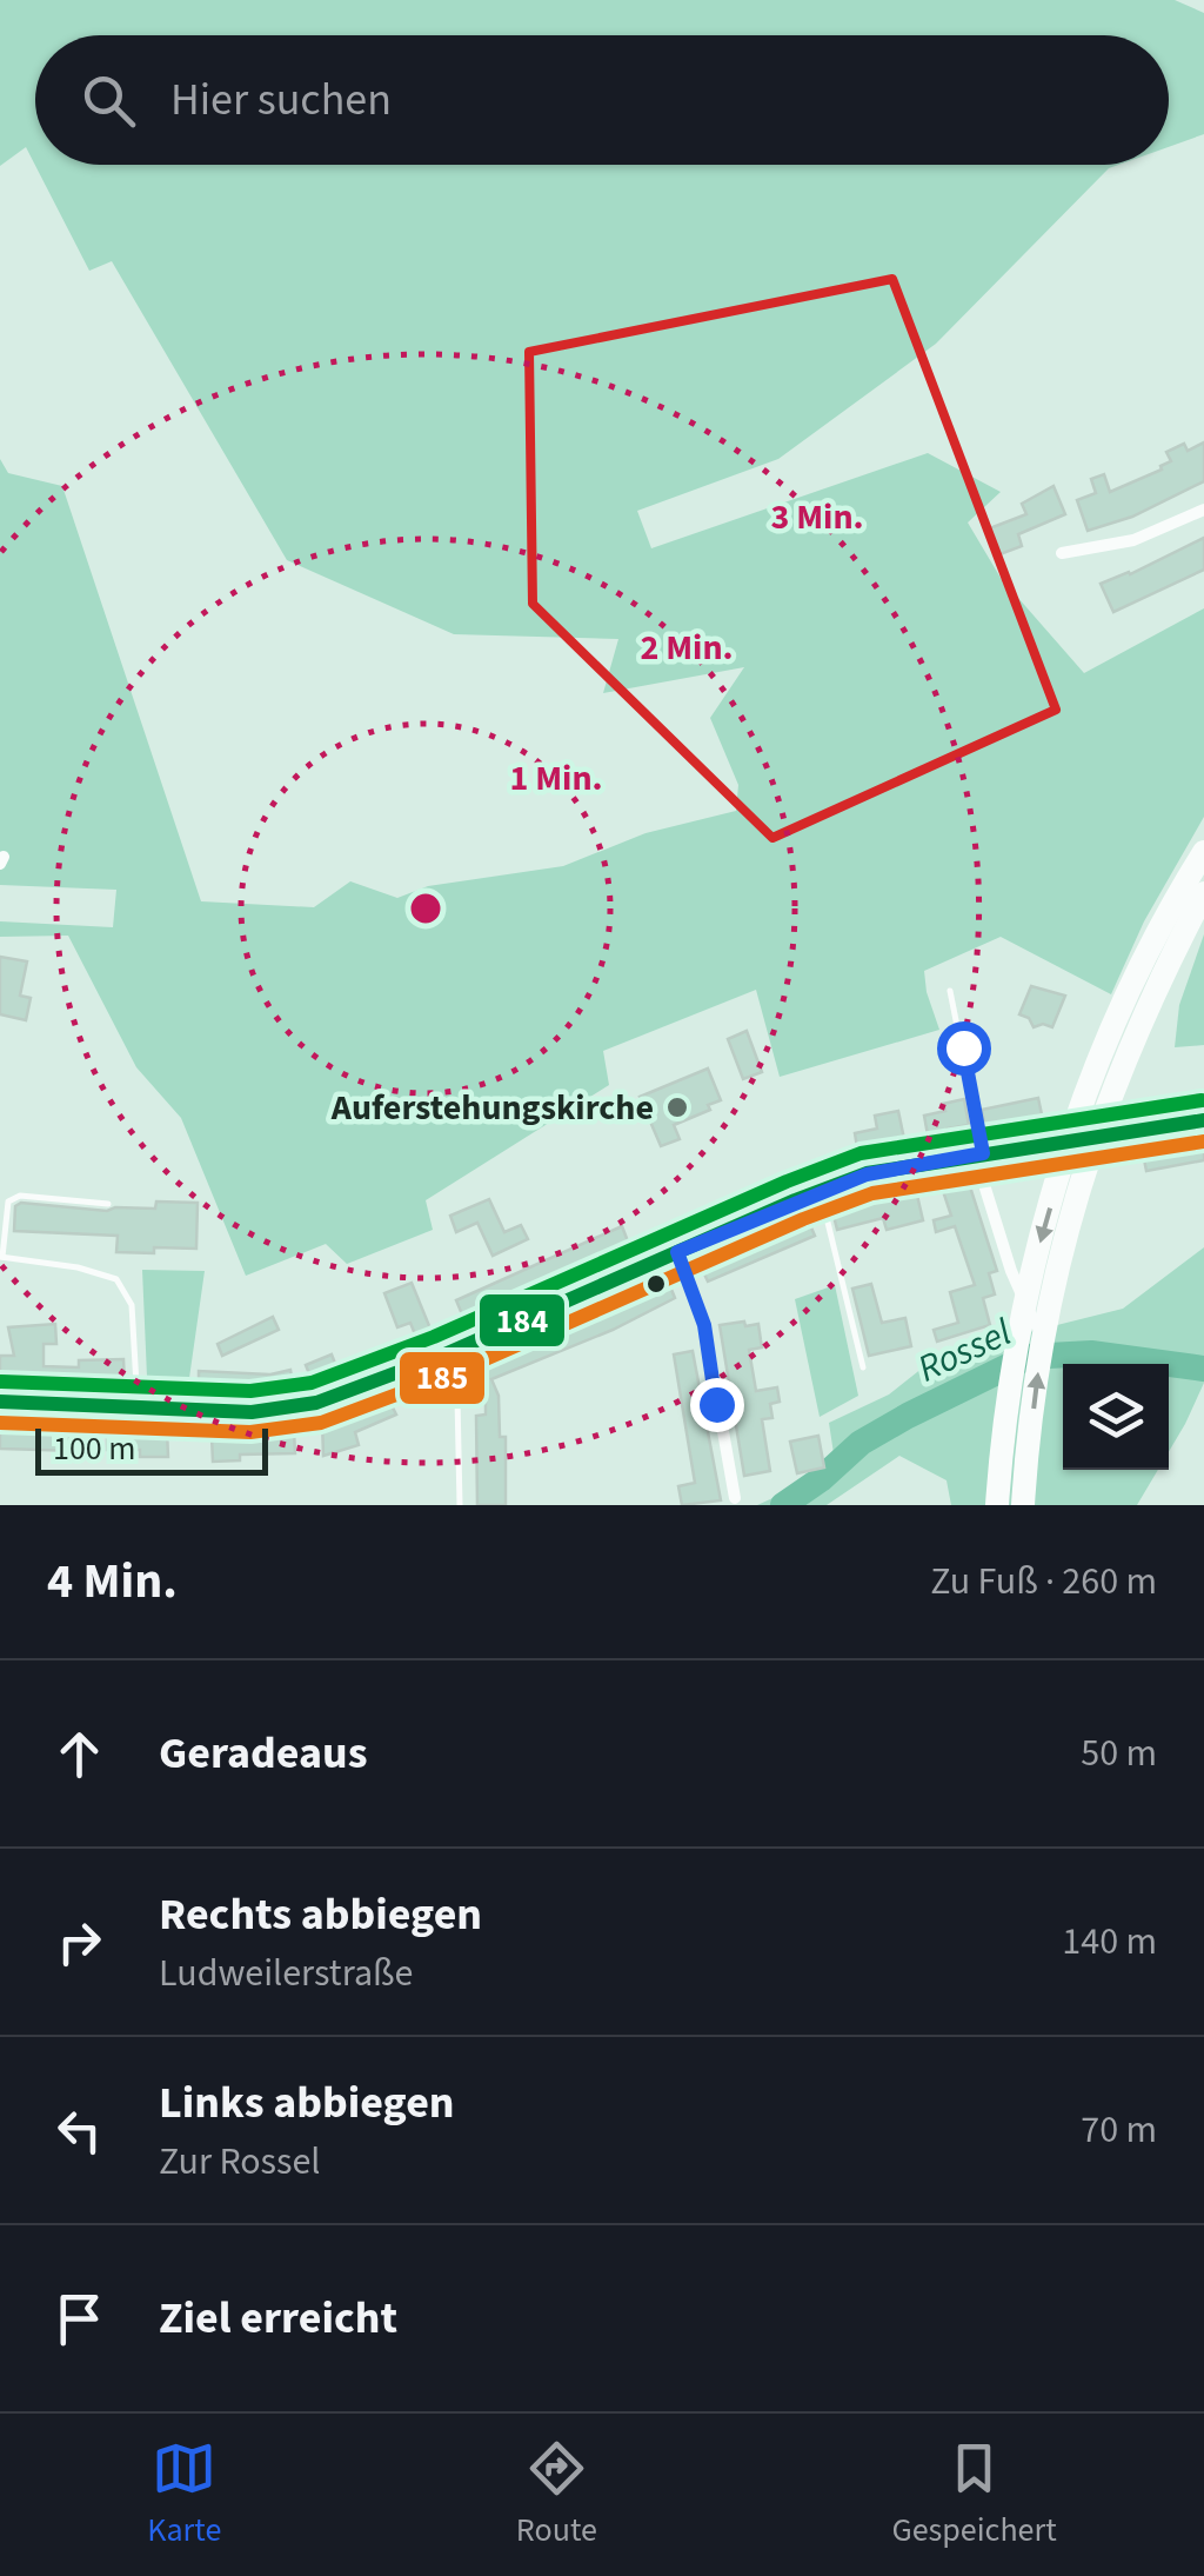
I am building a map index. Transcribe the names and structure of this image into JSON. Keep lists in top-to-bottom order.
{
  "water": ["Rossel"],
  "places": ["Auferstehungskirche"],
  "lines": ["transit line 184", "transit line 185"],
  "scale_bar": "100 m",
  "page": {
    "search": "Hier suchen",
    "scale": "100 m",
    "heading": ["4 Min.", "Zu Fuß · 260 m"],
    "list": [
      ["Geradeaus", "50 m"],
      ["Rechts abbiegen", "Ludweilerstraße", "140 m"],
      ["Links abbiegen", "Zur Rossel", "70 m"],
      "Ziel erreicht"
    ],
    "nav": ["Karte", "Route", "Gespeichert"]
  },
  "rings": ["3 Min.", "2 Min.", "1 Min."]
}
